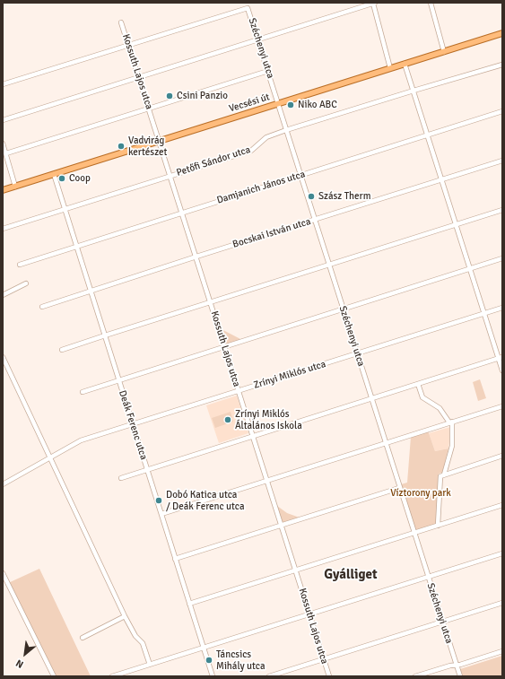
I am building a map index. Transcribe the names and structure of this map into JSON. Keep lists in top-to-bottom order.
{
  "streets": {
    "main road": ["Vecsési út"],
    "street": [
      "Széchenyi utca",
      "Kossuth Lajos utca",
      "Petőfi Sándor utca",
      "Damjanich János utca",
      "Bocskai István utca",
      "Zrínyi Miklós utca",
      "Deák Ferenc utca"
    ]
  },
  "crossings": [
    ["Széchenyi utca", "Kossuth Lajos utca"],
    ["Széchenyi utca", "Vecsési út"],
    ["Széchenyi utca", "Petőfi Sándor utca"],
    ["Széchenyi utca", "Damjanich János utca"],
    ["Széchenyi utca", "Bocskai István utca"],
    ["Széchenyi utca", "Zrínyi Miklós utca"],
    ["Kossuth Lajos utca", "Vecsési út"],
    ["Kossuth Lajos utca", "Petőfi Sándor utca"],
    ["Kossuth Lajos utca", "Damjanich János utca"],
    ["Kossuth Lajos utca", "Bocskai István utca"],
    ["Kossuth Lajos utca", "Zrínyi Miklós utca"],
    ["Vecsési út", "Deák Ferenc utca"],
    ["Petőfi Sándor utca", "Deák Ferenc utca"],
    ["Damjanich János utca", "Deák Ferenc utca"],
    ["Bocskai István utca", "Deák Ferenc utca"],
    ["Zrínyi Miklós utca", "Deák Ferenc utca"]
  ],
  "districts": ["Gyálliget"],
  "parks": ["Víztorony park"],
  "places": [
    "Csini Panzio",
    "Niko ABC",
    "Vadvirág kertészet",
    "Coop",
    "Szász Therm",
    "Zrínyi Miklós Általános Iskola",
    "Dobó Katica utca / Deák Ferenc utca",
    "Táncsics Mihály utca"
  ],
  "north": "bottom left"
}
